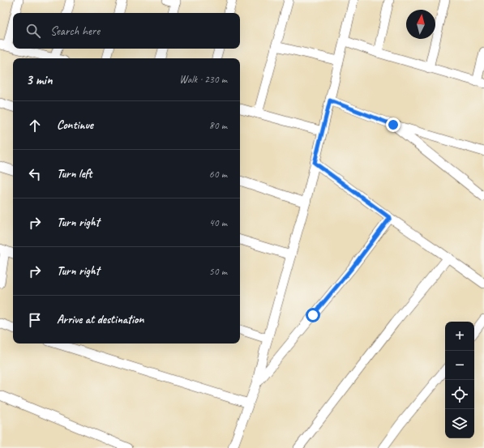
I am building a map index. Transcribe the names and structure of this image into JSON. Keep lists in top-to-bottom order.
{
  "north": "top",
  "page": {
    "search": "Search here",
    "heading": ["3 min", "Walk · 230 m"],
    "list": [
      ["Continue", "80 m"],
      ["Turn left", "60 m"],
      ["Turn right", "40 m"],
      ["Turn right", "50 m"],
      "Arrive at destination"
    ],
    "map_buttons": ["+", "−"]
  }
}
